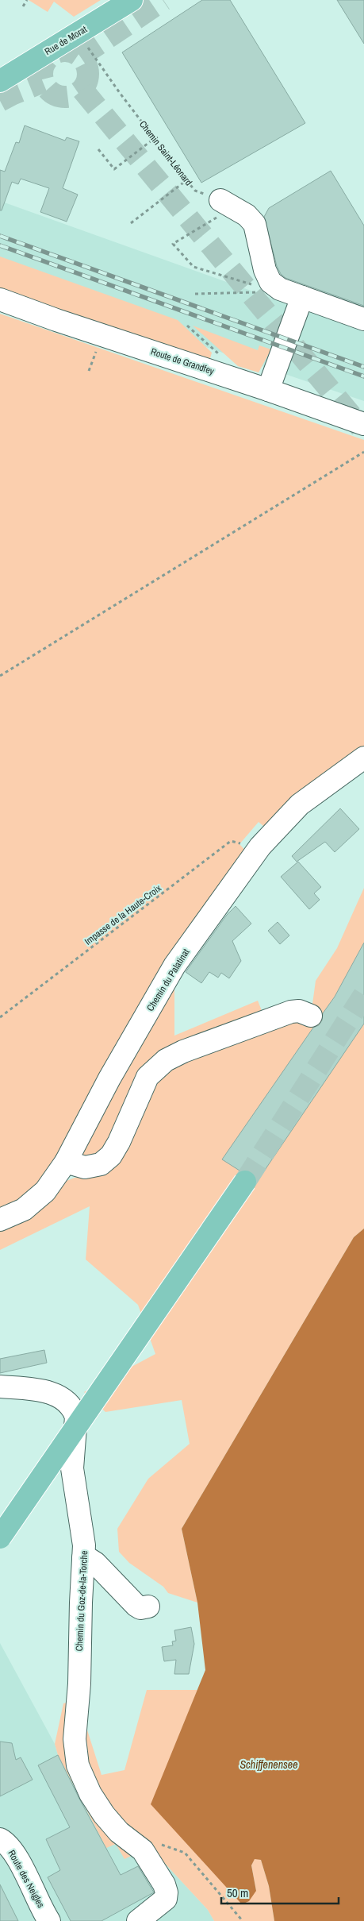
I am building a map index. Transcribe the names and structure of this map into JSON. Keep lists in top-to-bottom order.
{
  "streets": {
    "main road": ["Rue de Morat"],
    "street": [
      "Route de Grandfey",
      "Chemin du Palatinat",
      "Chemin du Goz-de-la-Torche",
      "Route des Neigles"
    ],
    "path": ["Chemin Saint-Léonard", "Impasse de la Haute-Croix"]
  },
  "crossings": [
    ["Impasse de la Haute-Croix", "Chemin du Palatinat"]
  ],
  "water": ["Schiffenensee"],
  "scale_bar": "50 m"
}
